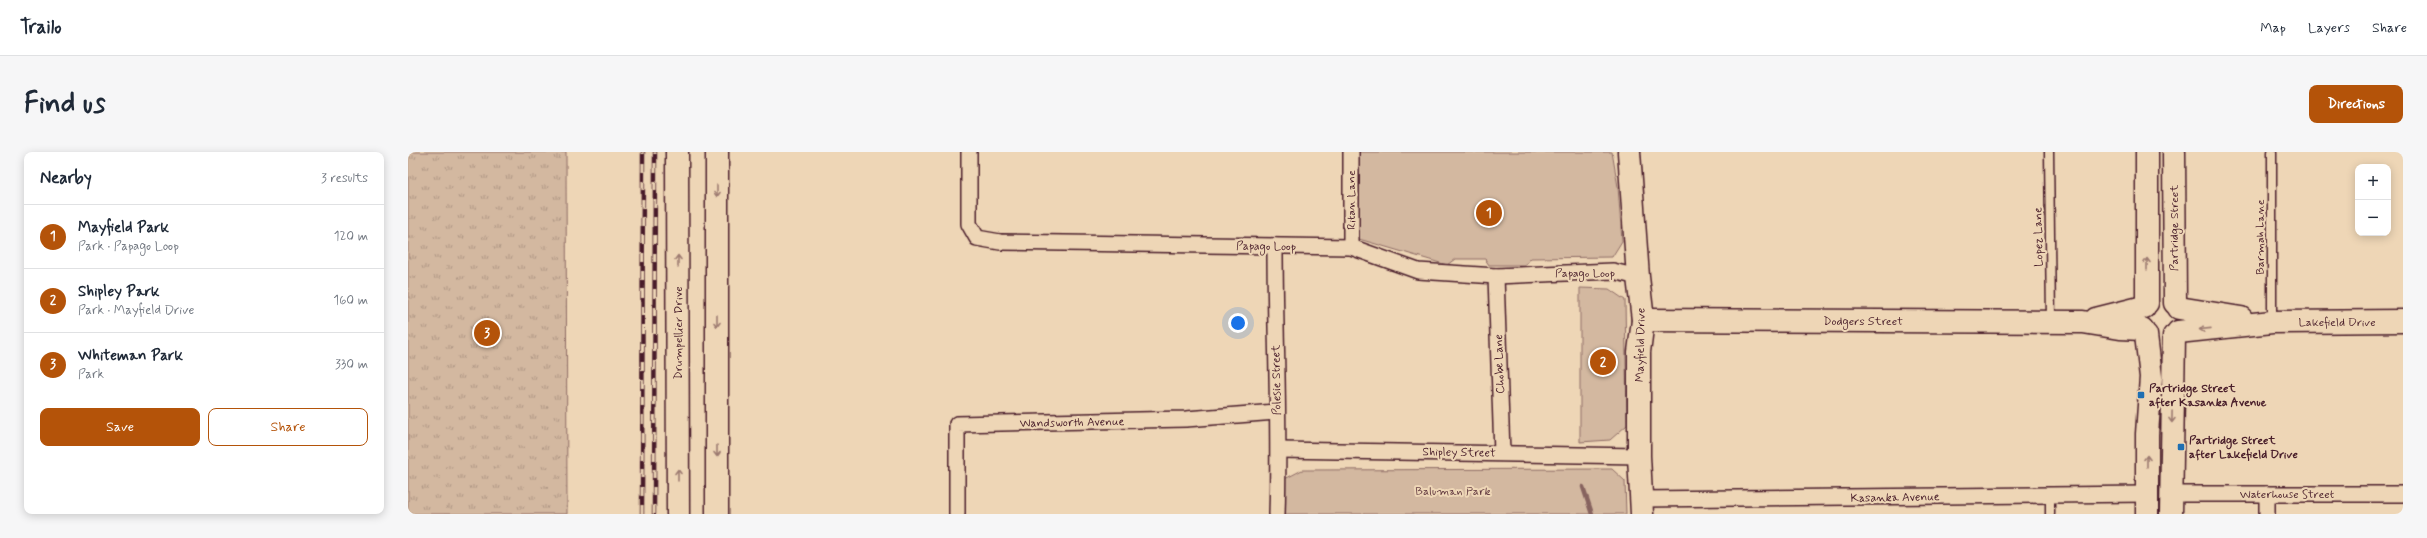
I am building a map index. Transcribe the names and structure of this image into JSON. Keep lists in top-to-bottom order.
{
  "streets": {
    "main road": [
      "Partridge Street",
      "Dodgers Street",
      "Lakefield Drive",
      "Drumpellier Drive",
      "Mayfield Drive"
    ],
    "street": [
      "Ritan Lane",
      "Papago Loop",
      "Chobe Lane",
      "Polesie Street",
      "Wandsworth Avenue",
      "Shipley Street",
      "Waterhouse Street",
      "Kasanka Avenue"
    ],
    "lane": ["Lopez Lane", "Barmah Lane"]
  },
  "crossings": [
    ["Ritan Lane", "Papago Loop"],
    ["Partridge Street", "Dodgers Street"],
    ["Partridge Street", "Lakefield Drive"],
    ["Lopez Lane", "Dodgers Street"],
    ["Barmah Lane", "Lakefield Drive"],
    ["Papago Loop", "Mayfield Drive"],
    ["Papago Loop", "Chobe Lane"],
    ["Papago Loop", "Polesie Street"],
    ["Dodgers Street", "Lakefield Drive"],
    ["Dodgers Street", "Mayfield Drive"],
    ["Mayfield Drive", "Shipley Street"],
    ["Mayfield Drive", "Kasanka Avenue"],
    ["Chobe Lane", "Shipley Street"],
    ["Polesie Street", "Wandsworth Avenue"],
    ["Polesie Street", "Shipley Street"]
  ],
  "parks": ["Baluman Park"],
  "places": {
    "transit": ["Partridge Street after Kasanka Avenue", "Partridge Street after Lakefield Drive"]
  },
  "page": {
    "header": "Trailo",
    "nav": ["Map", "Layers", "Share"],
    "buttons": [
      "Directions",
      ["Save", "Share"]
    ],
    "title": "Find us",
    "heading": ["Nearby", "3 results"],
    "map_buttons": ["+", "−"],
    "pins": ["1", "3", "2"],
    "list": [
      {
        "mark": "1",
        "name": "Mayfield Park",
        "note": "Park · Papago Loop",
        "value": "120 m"
      },
      {
        "mark": "2",
        "name": "Shipley Park",
        "note": "Park · Mayfield Drive",
        "value": "160 m"
      },
      {
        "mark": "3",
        "name": "Whiteman Park",
        "note": "Park",
        "value": "330 m"
      }
    ]
  }
}
